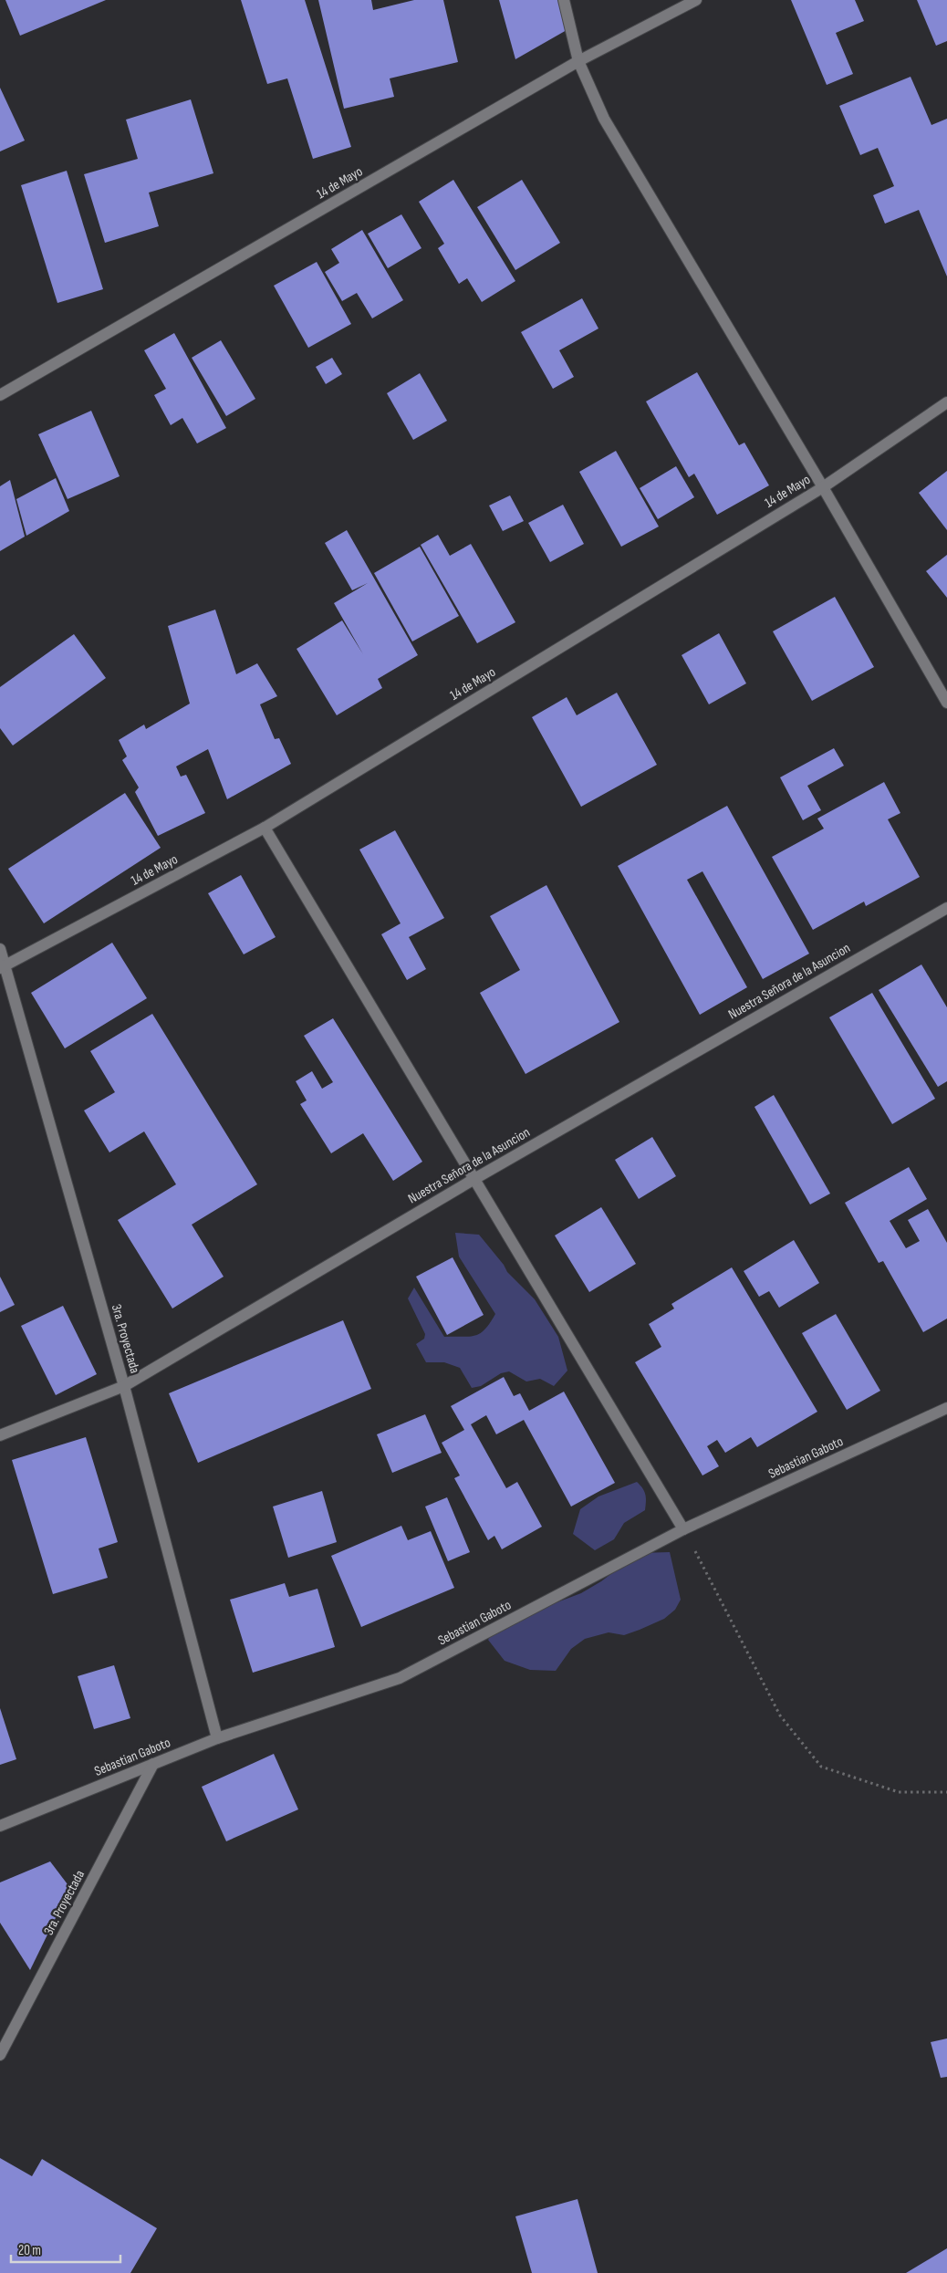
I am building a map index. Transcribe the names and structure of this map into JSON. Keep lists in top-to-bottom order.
{
  "streets": {
    "street": [
      "14 de Mayo",
      "Nuestra Señora de la Asuncion",
      "3ra. Proyectada",
      "Sebastian Gaboto"
    ]
  },
  "crossings": [
    ["14 de Mayo", "3ra. Proyectada"],
    ["Nuestra Señora de la Asuncion", "3ra. Proyectada"],
    ["3ra. Proyectada", "Sebastian Gaboto"]
  ],
  "scale_bar": "20 m"
}
